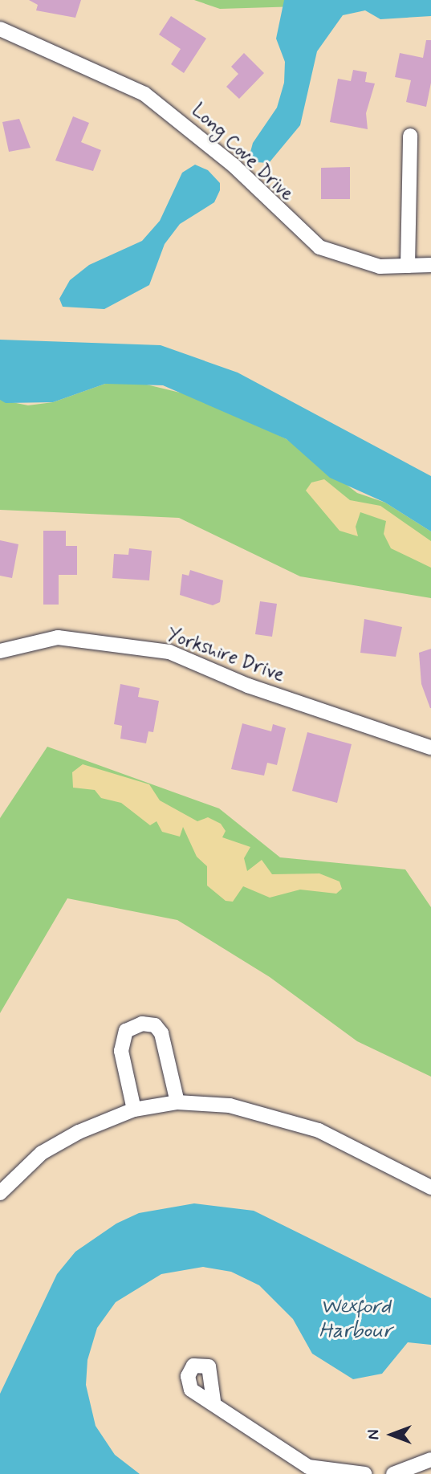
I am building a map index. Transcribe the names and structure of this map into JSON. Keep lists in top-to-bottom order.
{
  "streets": {
    "street": ["Long Cove Drive", "Yorkshire Drive"]
  },
  "water": ["Wexford Harbour"],
  "north": "left"
}
